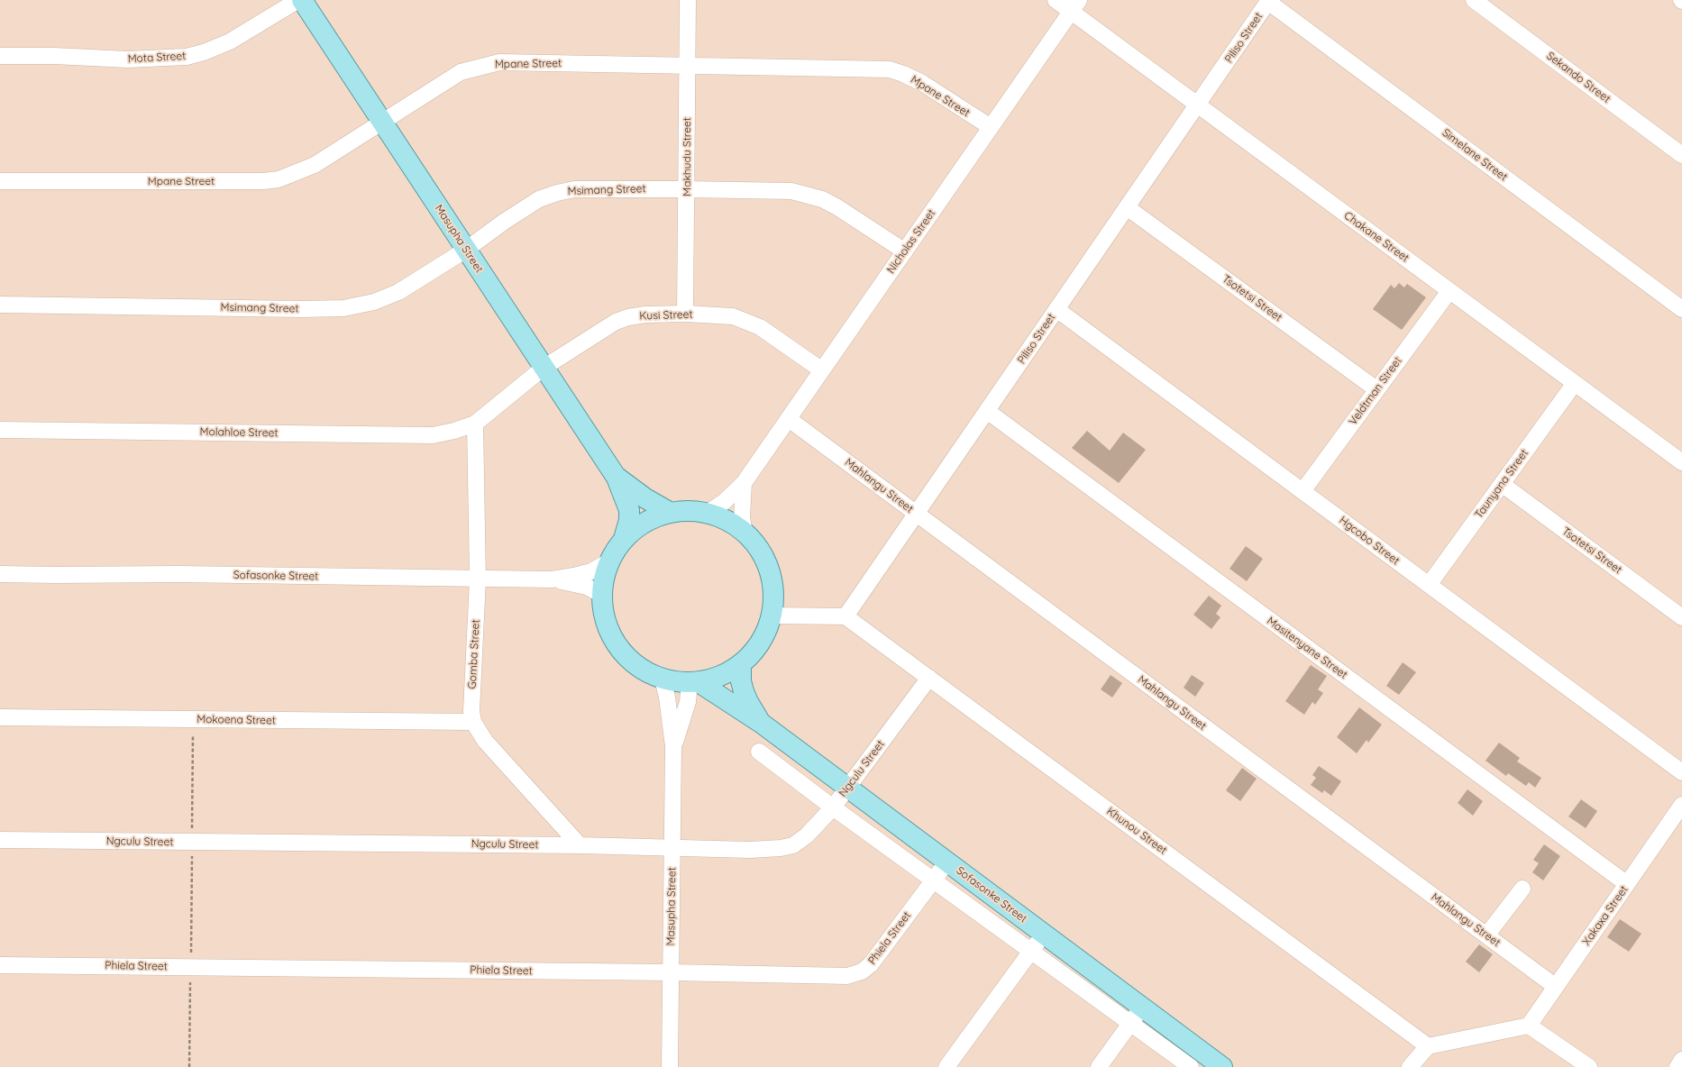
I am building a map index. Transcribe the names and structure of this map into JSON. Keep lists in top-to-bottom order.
{
  "streets": {
    "main road": ["Masupha Street", "Sofasonke Street"],
    "street": [
      "Piliso Street",
      "Mota Street",
      "Mpane Street",
      "Sekando Street",
      "Simelane Street",
      "Makhudu Street",
      "Msimang Street",
      "Chakane Street",
      "Nicholas Street",
      "Tsotetsi Street",
      "Kusi Street",
      "Veldtman Street",
      "Molahloe Street",
      "Taunyana Street",
      "Mahlangu Street",
      "Hgcobo Street",
      "Masitenyane Street",
      "Gomba Street",
      "Mokoena Street",
      "Ngculu Street",
      "Khunou Street",
      "Xakaxa Street",
      "Phiela Street"
    ]
  },
  "crossings": [
    ["Piliso Street", "Simelane Street"],
    ["Piliso Street", "Chakane Street"],
    ["Piliso Street", "Tsotetsi Street"],
    ["Piliso Street", "Mahlangu Street"],
    ["Piliso Street", "Hgcobo Street"],
    ["Piliso Street", "Masitenyane Street"],
    ["Piliso Street", "Khunou Street"],
    ["Mota Street", "Masupha Street"],
    ["Mpane Street", "Makhudu Street"],
    ["Mpane Street", "Masupha Street"],
    ["Mpane Street", "Nicholas Street"],
    ["Makhudu Street", "Msimang Street"],
    ["Makhudu Street", "Kusi Street"],
    ["Msimang Street", "Masupha Street"],
    ["Msimang Street", "Nicholas Street"],
    ["Chakane Street", "Nicholas Street"],
    ["Chakane Street", "Veldtman Street"],
    ["Chakane Street", "Taunyana Street"],
    ["Masupha Street", "Kusi Street"],
    ["Masupha Street", "Sofasonke Street"],
    ["Masupha Street", "Ngculu Street"],
    ["Masupha Street", "Phiela Street"],
    ["Nicholas Street", "Kusi Street"],
    ["Nicholas Street", "Mahlangu Street"],
    ["Nicholas Street", "Sofasonke Street"],
    ["Tsotetsi Street", "Veldtman Street"],
    ["Tsotetsi Street", "Taunyana Street"],
    ["Kusi Street", "Molahloe Street"],
    ["Kusi Street", "Gomba Street"],
    ["Veldtman Street", "Hgcobo Street"],
    ["Molahloe Street", "Gomba Street"],
    ["Taunyana Street", "Hgcobo Street"],
    ["Mahlangu Street", "Xakaxa Street"],
    ["Sofasonke Street", "Gomba Street"],
    ["Sofasonke Street", "Ngculu Street"],
    ["Sofasonke Street", "Phiela Street"],
    ["Masitenyane Street", "Xakaxa Street"],
    ["Gomba Street", "Mokoena Street"],
    ["Gomba Street", "Ngculu Street"],
    ["Ngculu Street", "Khunou Street"]
  ]
}
